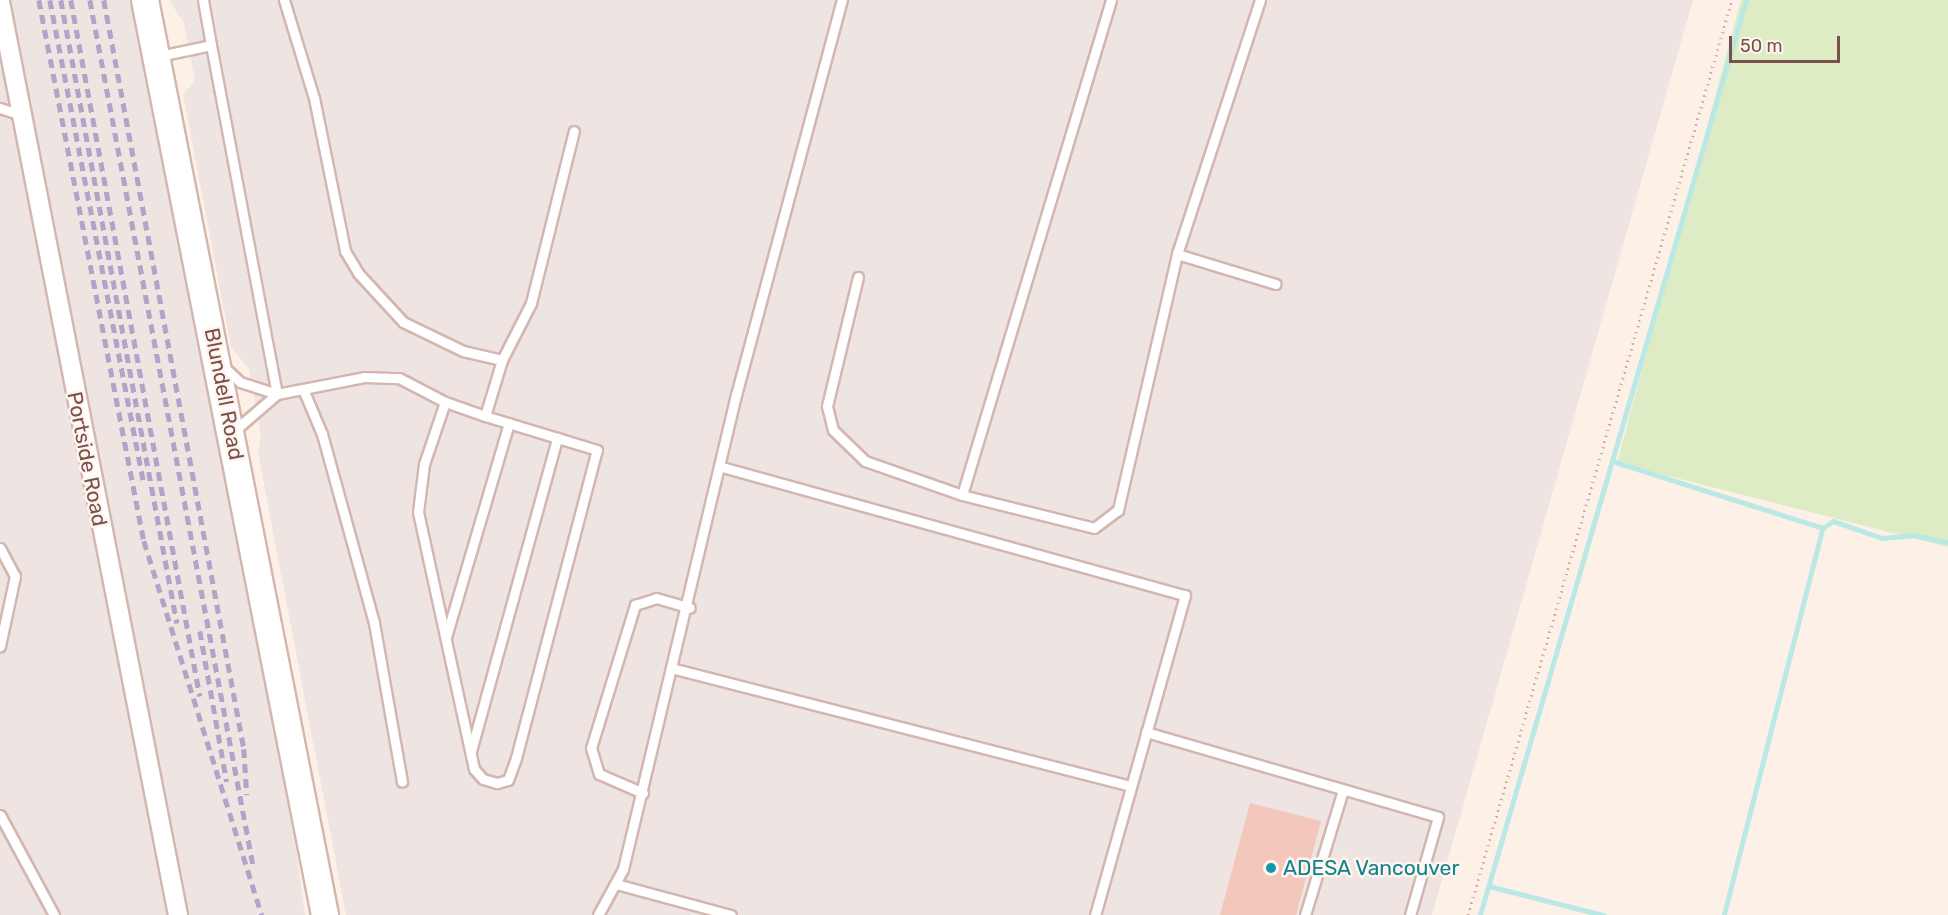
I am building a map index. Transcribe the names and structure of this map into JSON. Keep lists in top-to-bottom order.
{
  "streets": {
    "main road": ["Blundell Road"],
    "street": ["Portside Road"]
  },
  "places": ["ADESA Vancouver"],
  "scale_bar": "50 m"
}
